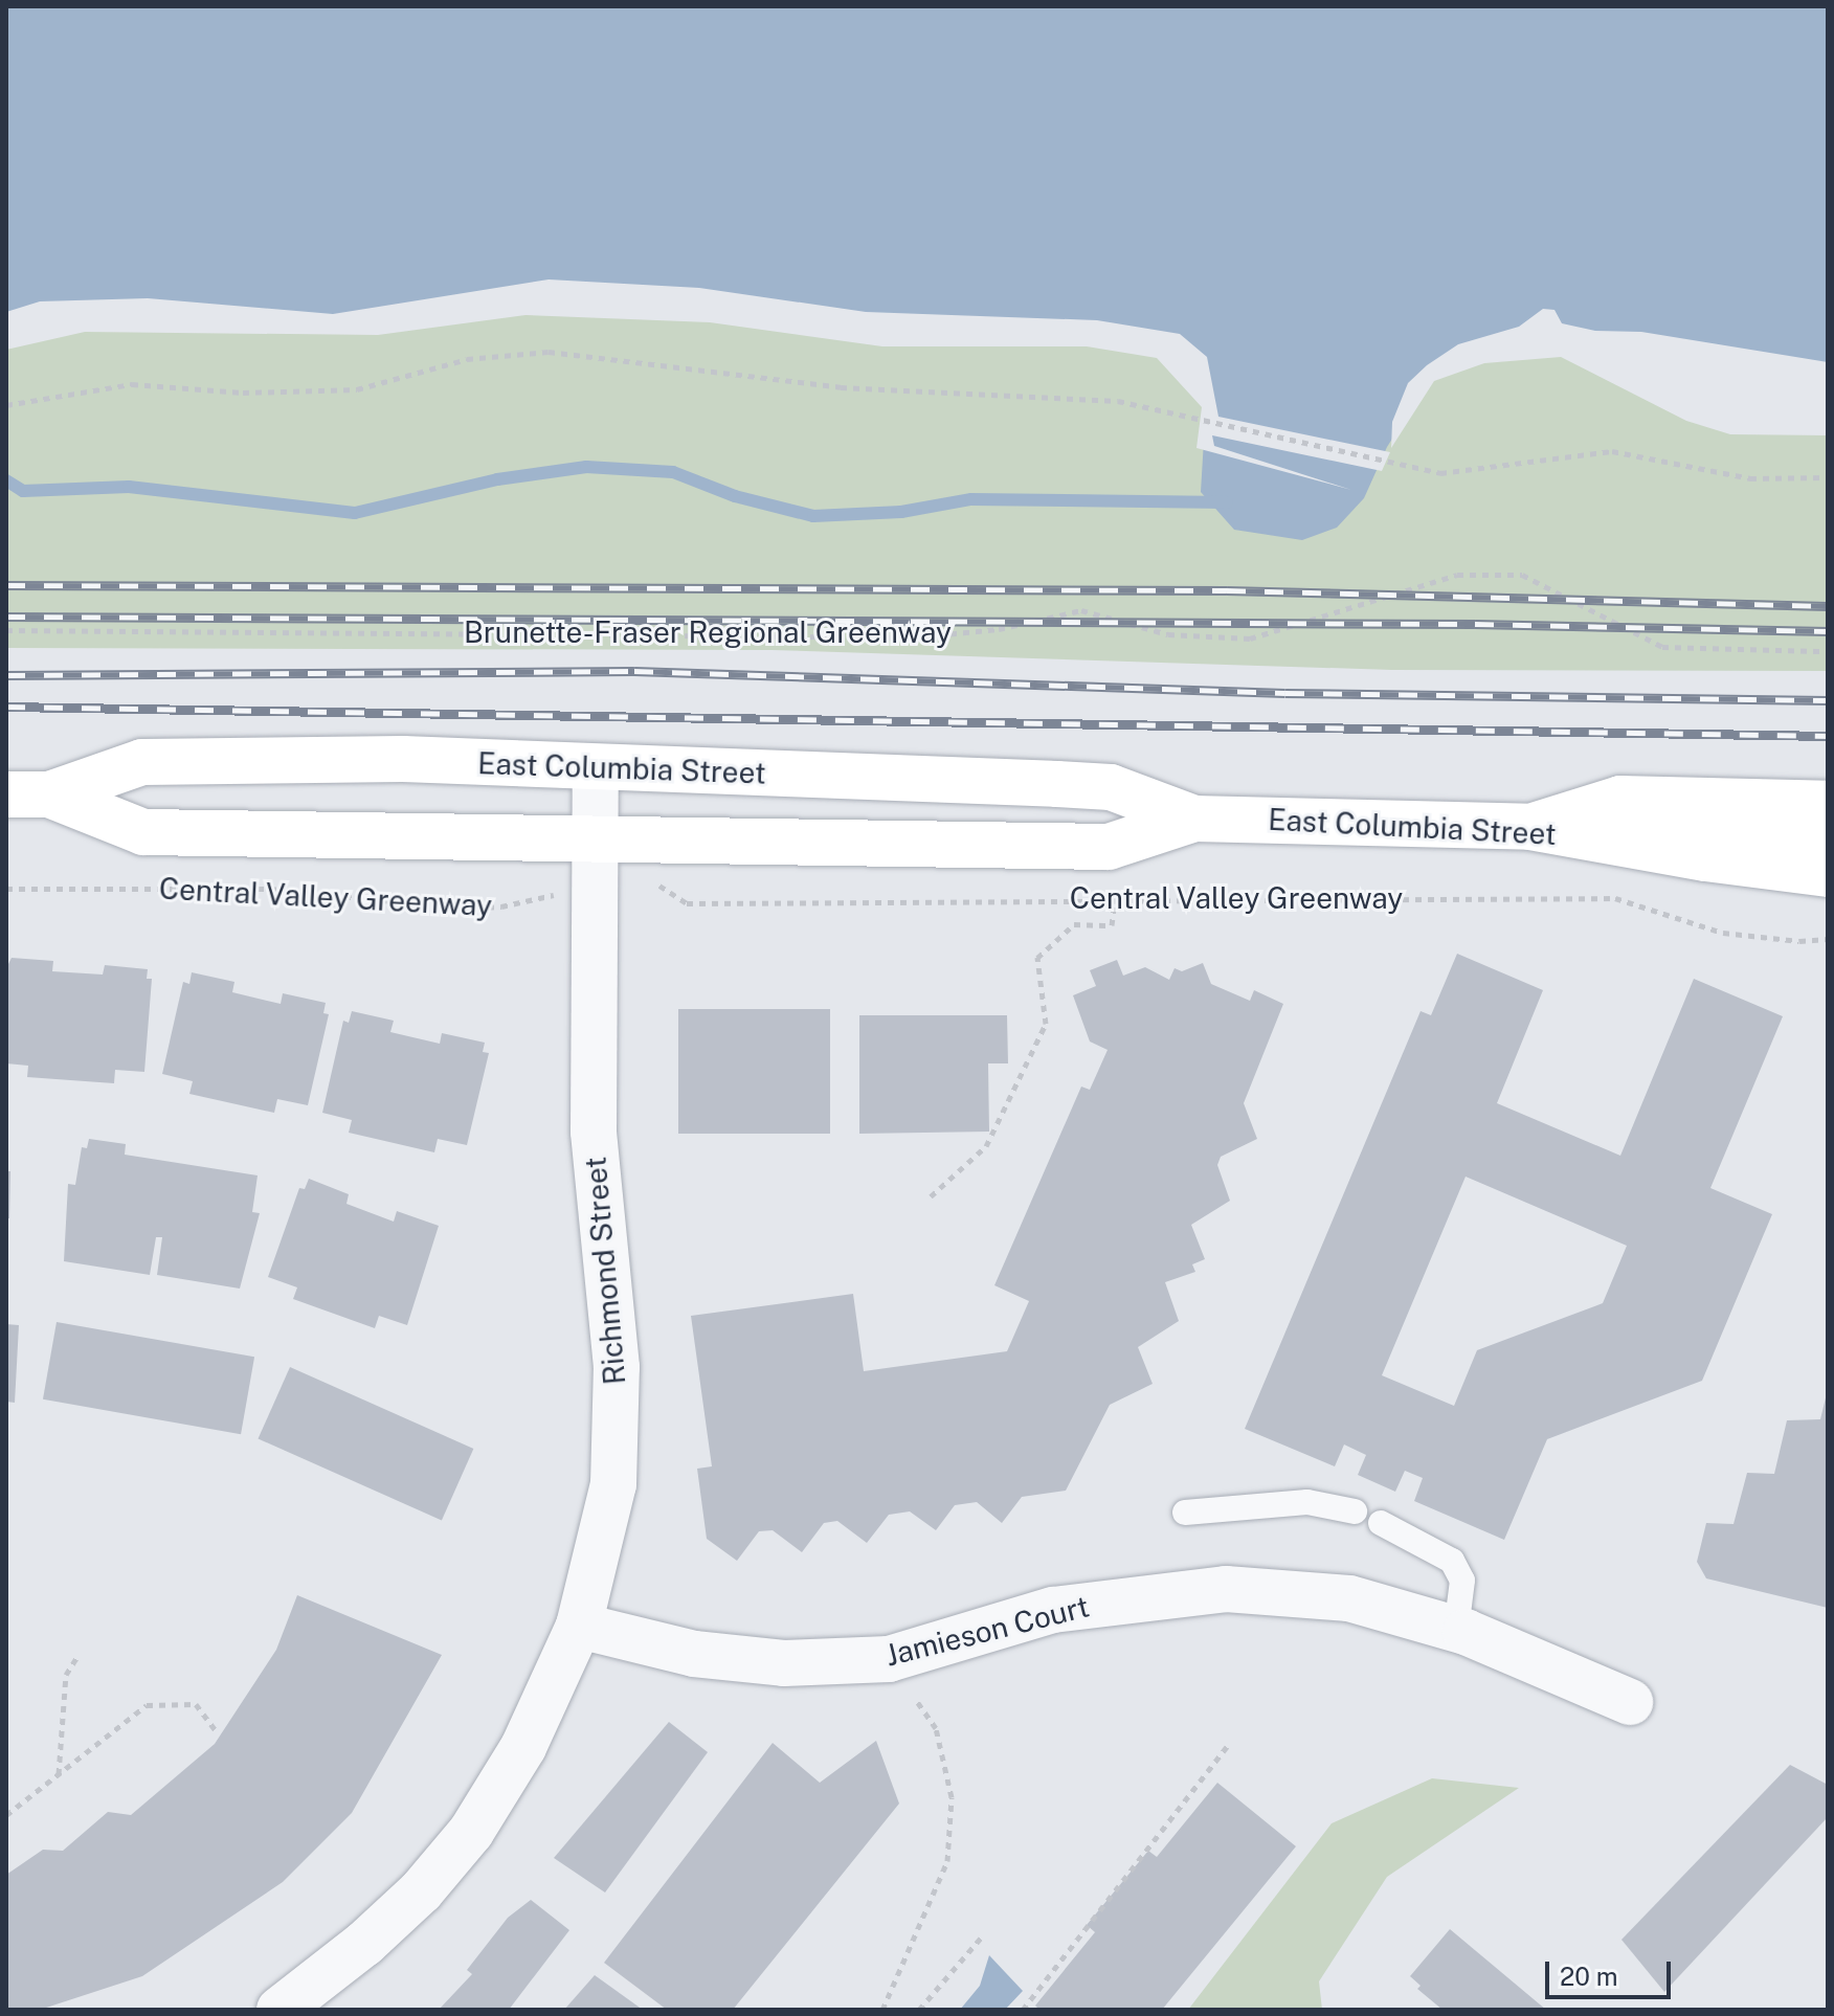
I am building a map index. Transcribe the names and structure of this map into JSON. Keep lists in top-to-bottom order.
{
  "streets": {
    "main road": ["East Columbia Street"],
    "street": ["Richmond Street", "Jamieson Court"],
    "path": ["Brunette-Fraser Regional Greenway", "Central Valley Greenway"]
  },
  "crossings": [
    ["East Columbia Street", "Richmond Street"],
    ["Richmond Street", "Jamieson Court"]
  ],
  "scale_bar": "20 m"
}
